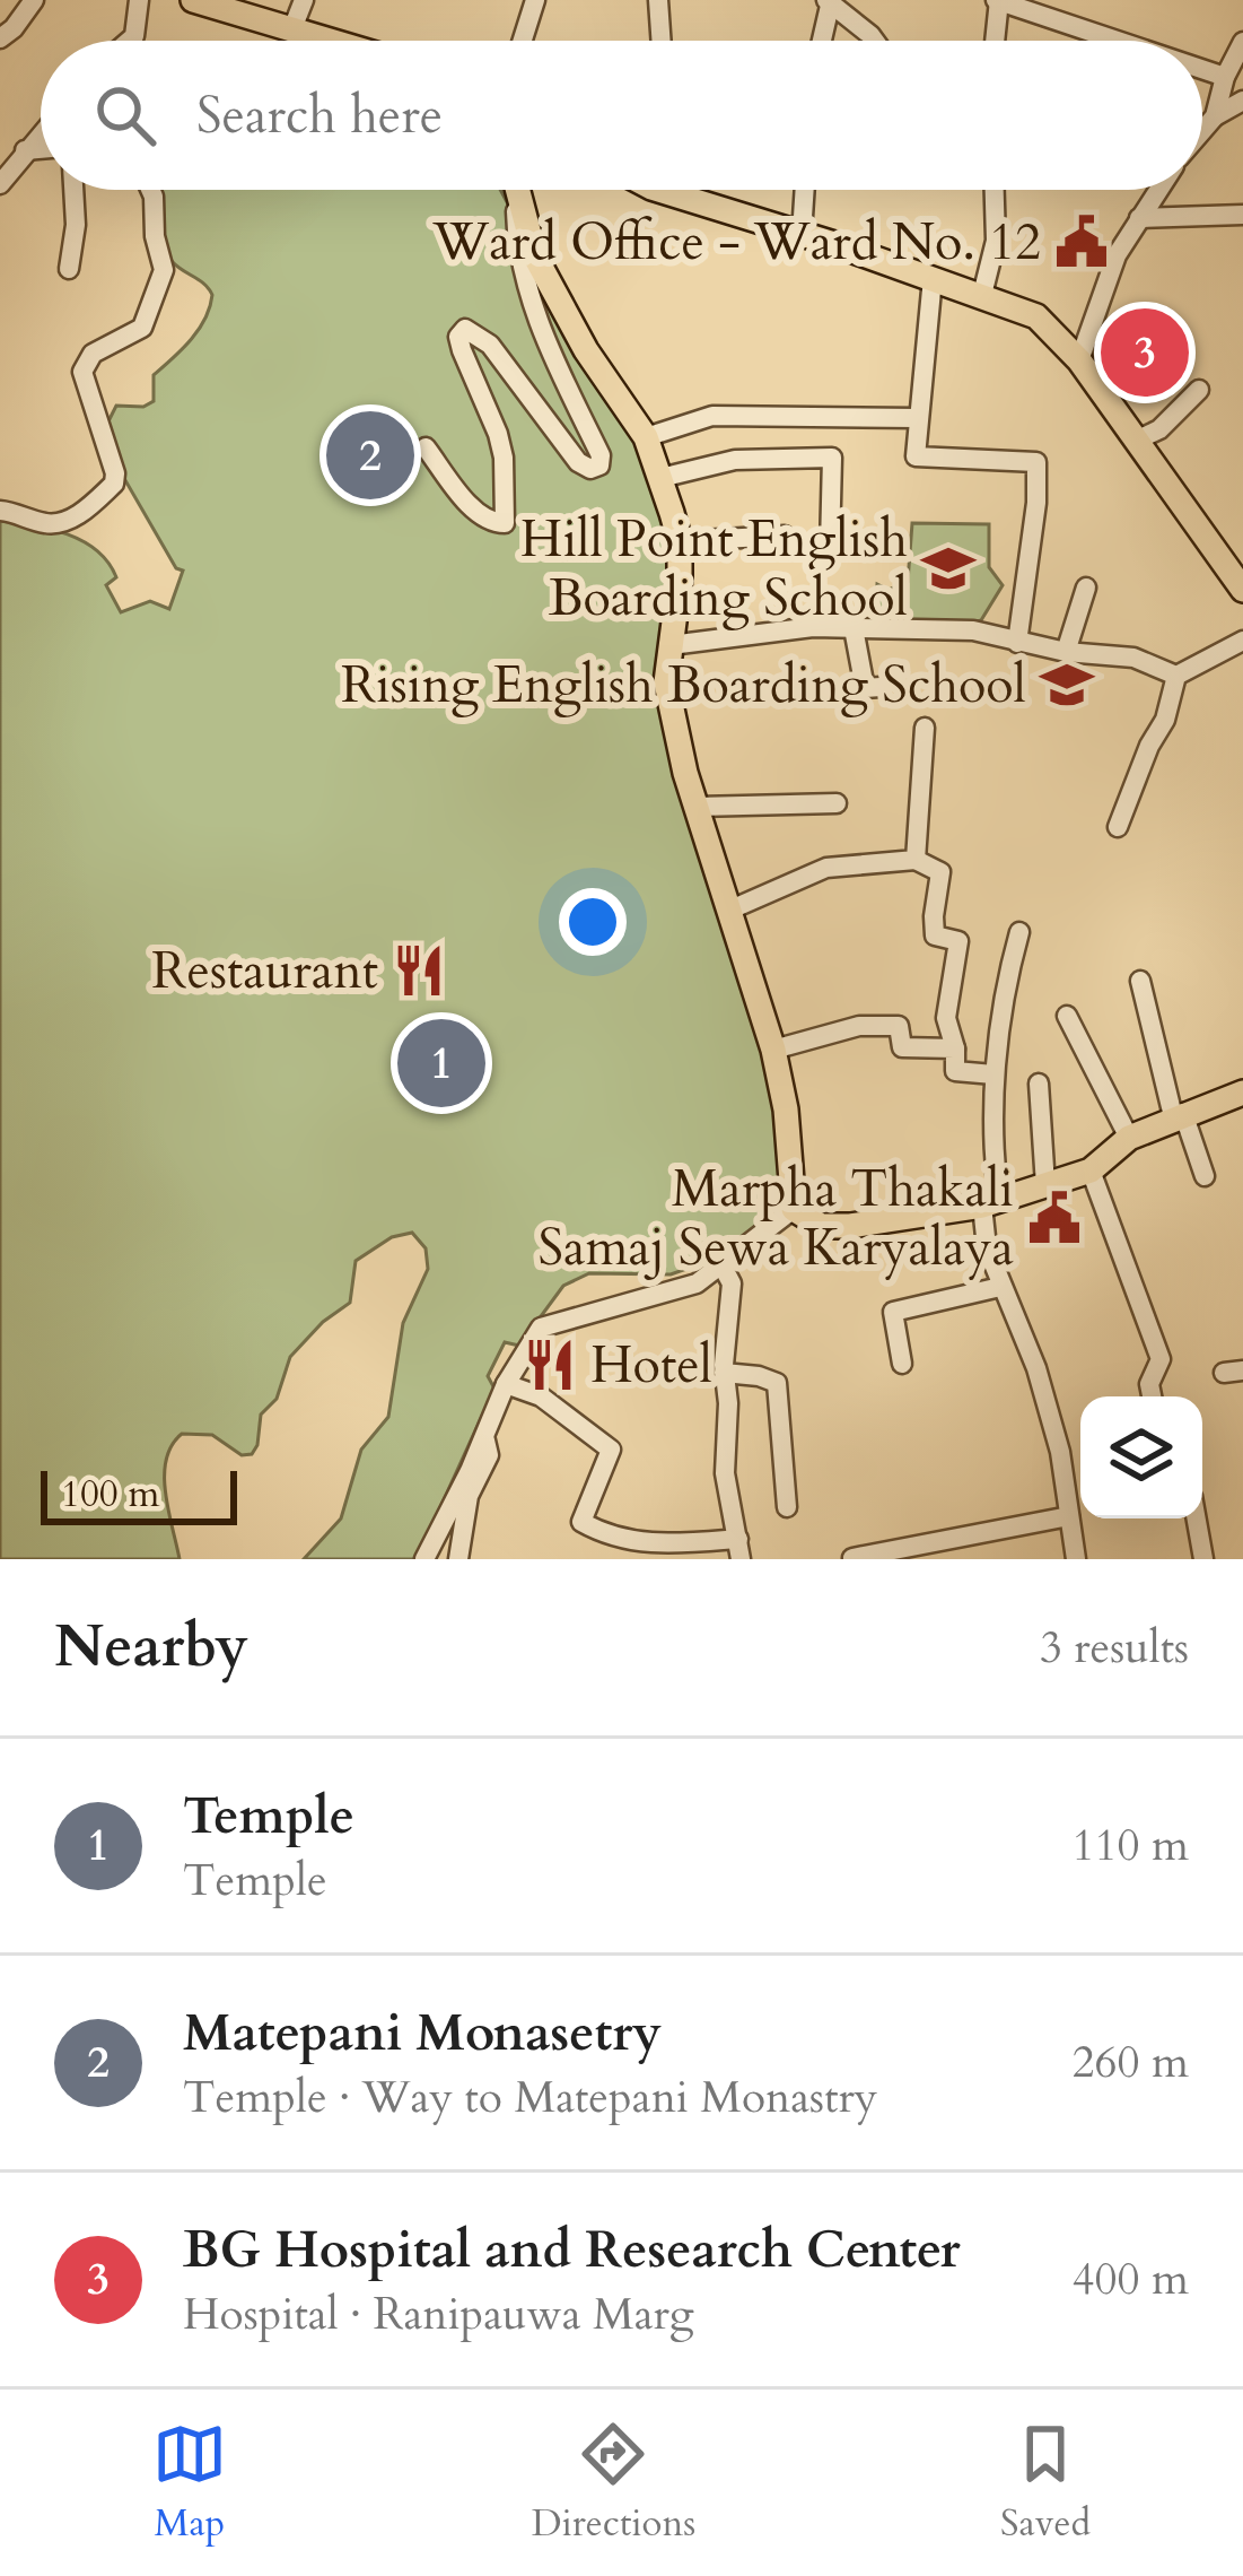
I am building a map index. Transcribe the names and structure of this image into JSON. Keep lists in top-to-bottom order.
{
  "places": {
    "public building": ["Ward Office - Ward No. 12", "Marpha Thakali Samaj Sewa Karyalaya"],
    "school or university": ["Hill Point English Boarding School", "Rising English Boarding School"],
    "restaurant": ["Restaurant", "Hotel"]
  },
  "scale_bar": "100 m",
  "page": {
    "search": "Search here",
    "pins": ["3", "2", "1"],
    "scale": "100 m",
    "heading": ["Nearby", "3 results"],
    "list": [
      {
        "mark": "1",
        "name": "Temple",
        "note": "Temple",
        "value": "110 m"
      },
      {
        "mark": "2",
        "name": "Matepani Monasetry",
        "note": "Temple · Way to Matepani Monastry",
        "value": "260 m"
      },
      {
        "mark": "3",
        "name": "BG Hospital and Research Center",
        "note": "Hospital · Ranipauwa Marg",
        "value": "400 m"
      }
    ],
    "nav": ["Map", "Directions", "Saved"]
  }
}
